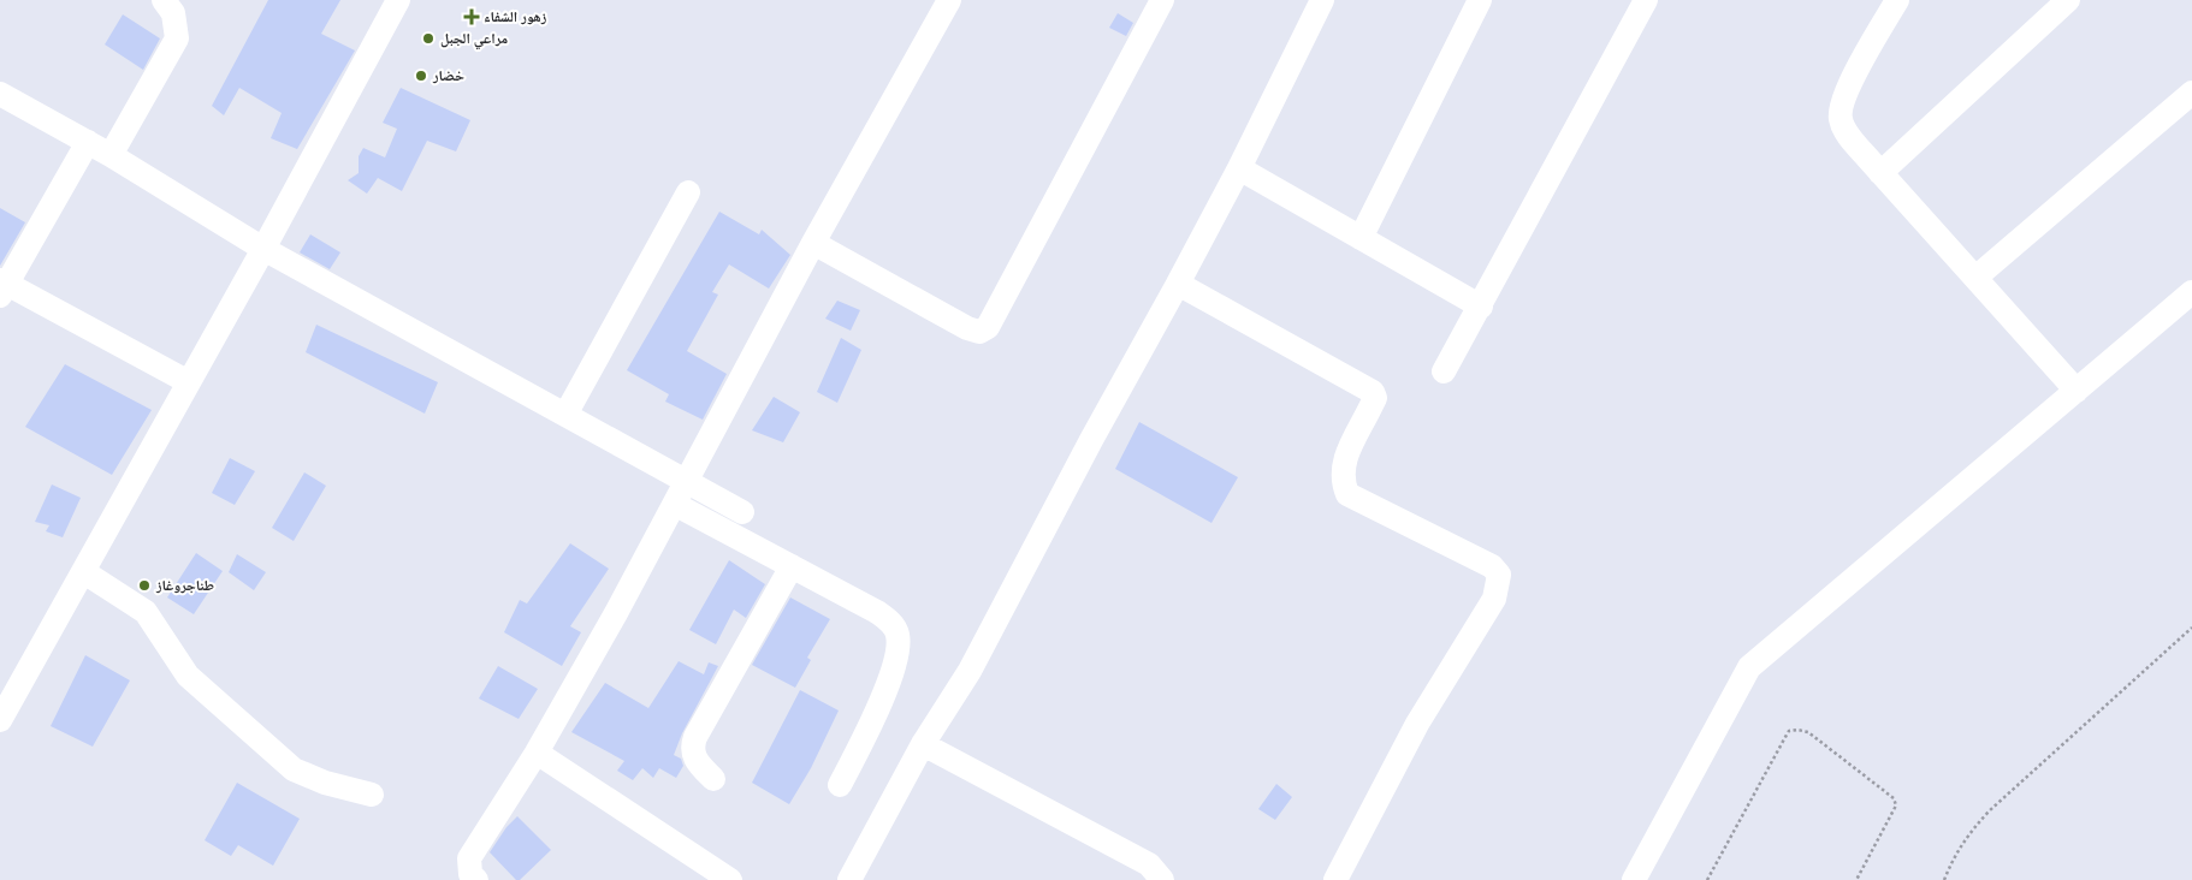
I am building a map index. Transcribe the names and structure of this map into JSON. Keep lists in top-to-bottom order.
{
  "places": {
    "health": ["زهور الشفاء"],
    "other": ["مراعي الجبل", "خضار", "طناجروغاز"]
  }
}
